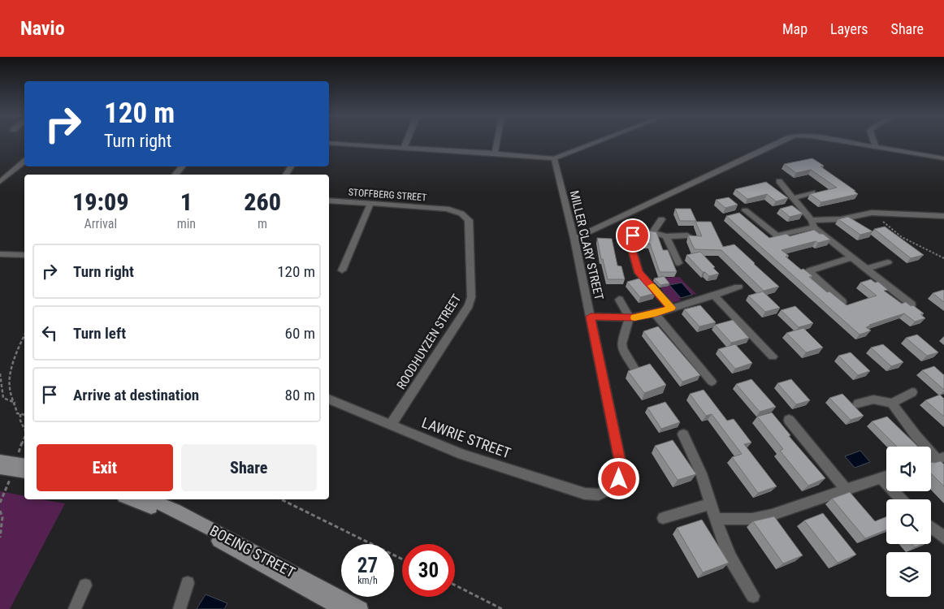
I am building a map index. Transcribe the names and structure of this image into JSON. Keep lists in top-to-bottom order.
{
  "streets": {
    "main road": ["BOEING STREET"],
    "street": [
      "STOFFBERG STREET",
      "MILLER CLARY STREET",
      "ROODHUYZEN STREET",
      "LAWRIE STREET"
    ]
  },
  "crossings": [
    ["STOFFBERG STREET", "ROODHUYZEN STREET"],
    ["MILLER CLARY STREET", "LAWRIE STREET"],
    ["ROODHUYZEN STREET", "LAWRIE STREET"]
  ],
  "page": {
    "header": "Navio",
    "nav": ["Map", "Layers", "Share"],
    "turn": ["120 m", "Turn right"],
    "eta": [
      "19:09",
      "Arrival",
      "1",
      "min",
      "260",
      "m"
    ],
    "list": [
      {
        "name": "Turn right",
        "value": "120 m"
      },
      {
        "name": "Turn left",
        "value": "60 m"
      },
      {
        "name": "Arrive at destination",
        "value": "80 m"
      }
    ],
    "buttons": ["Exit", "Share"],
    "speed": "27 km/h",
    "limit": "30"
  }
}
